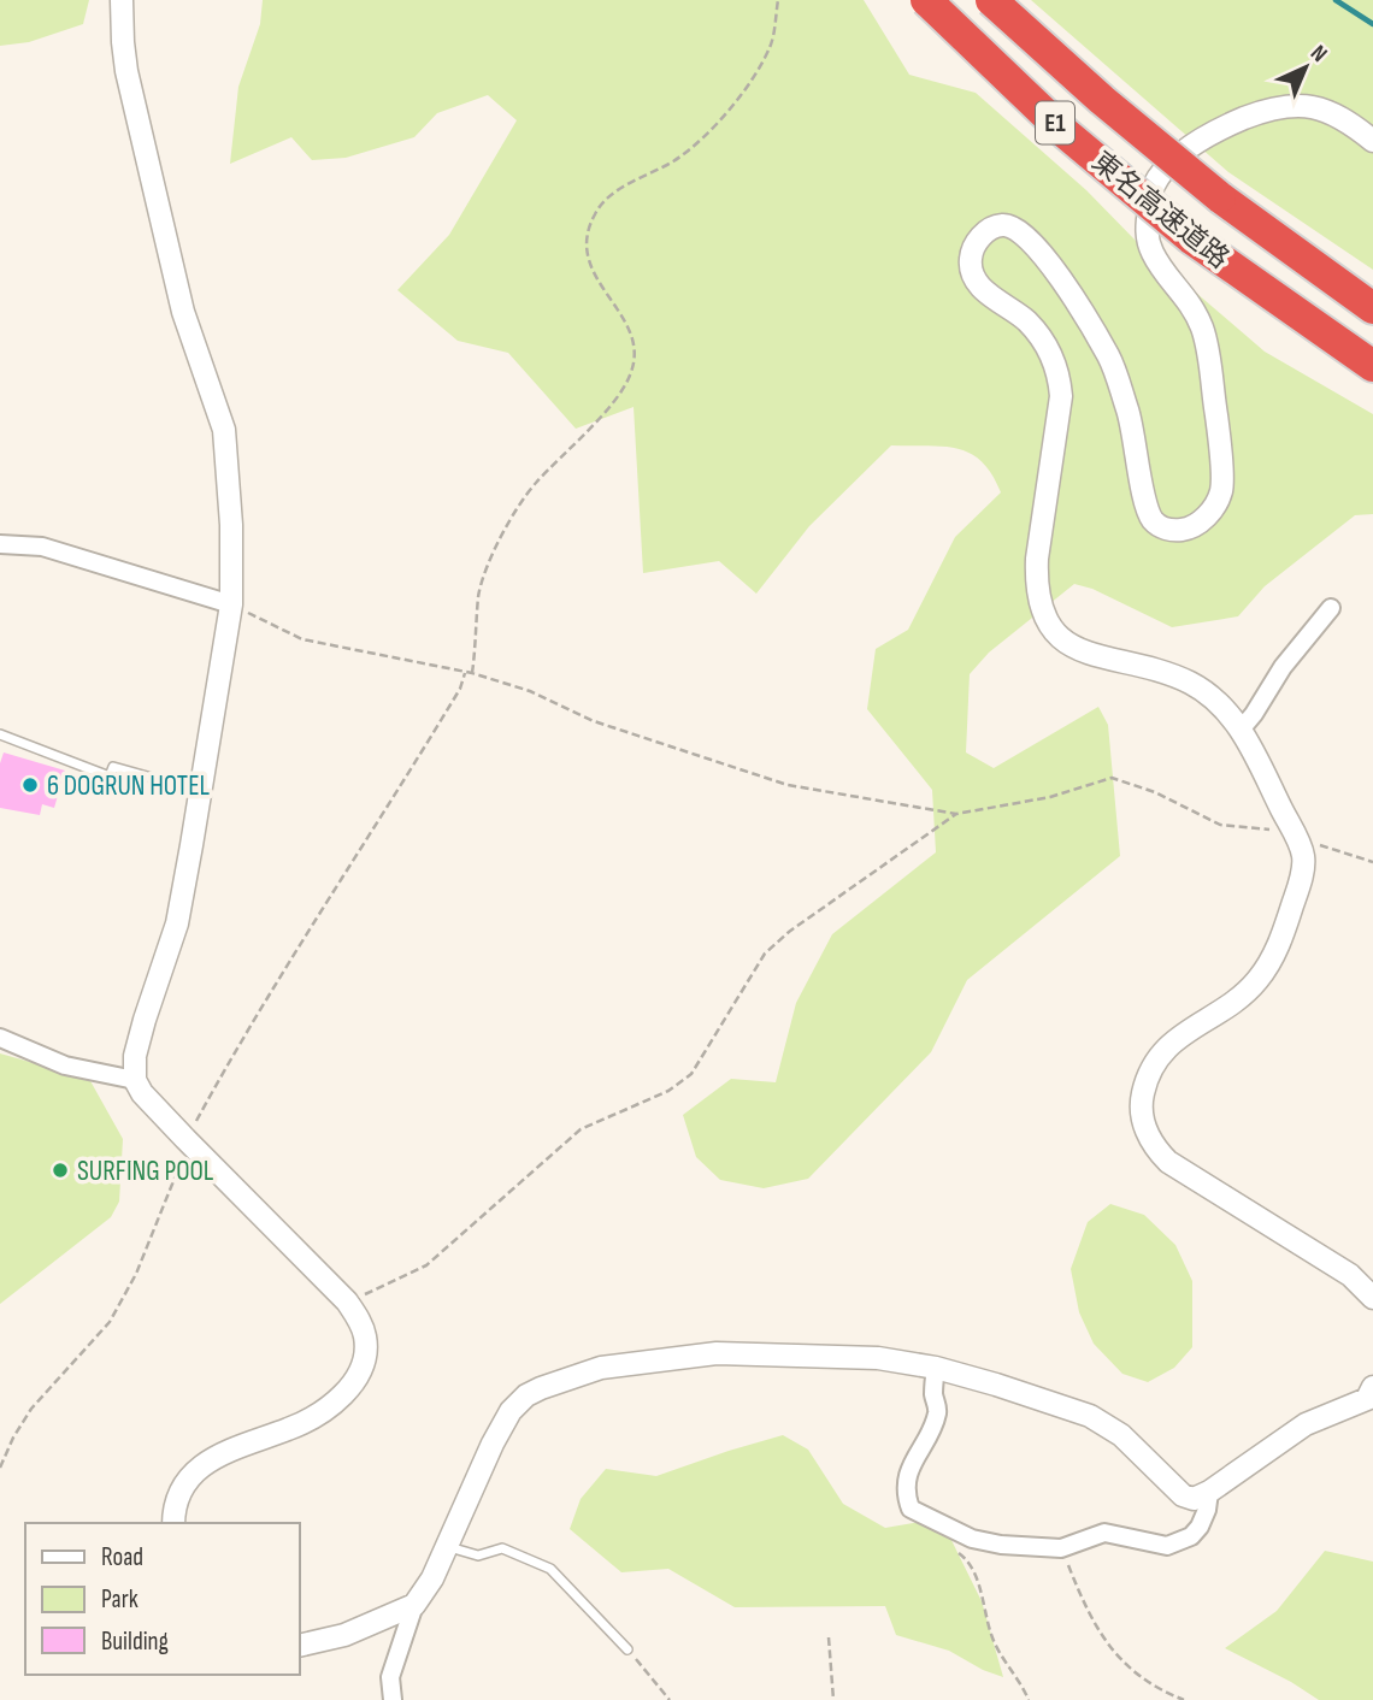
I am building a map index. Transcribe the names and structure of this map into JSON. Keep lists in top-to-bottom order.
{
  "streets": {
    "highway": ["E1", "東名高速道路"]
  },
  "places": ["6 DOGRUN HOTEL", "SURFING POOL"],
  "legend": ["Road", "Park", "Building"],
  "north": "top right"
}
